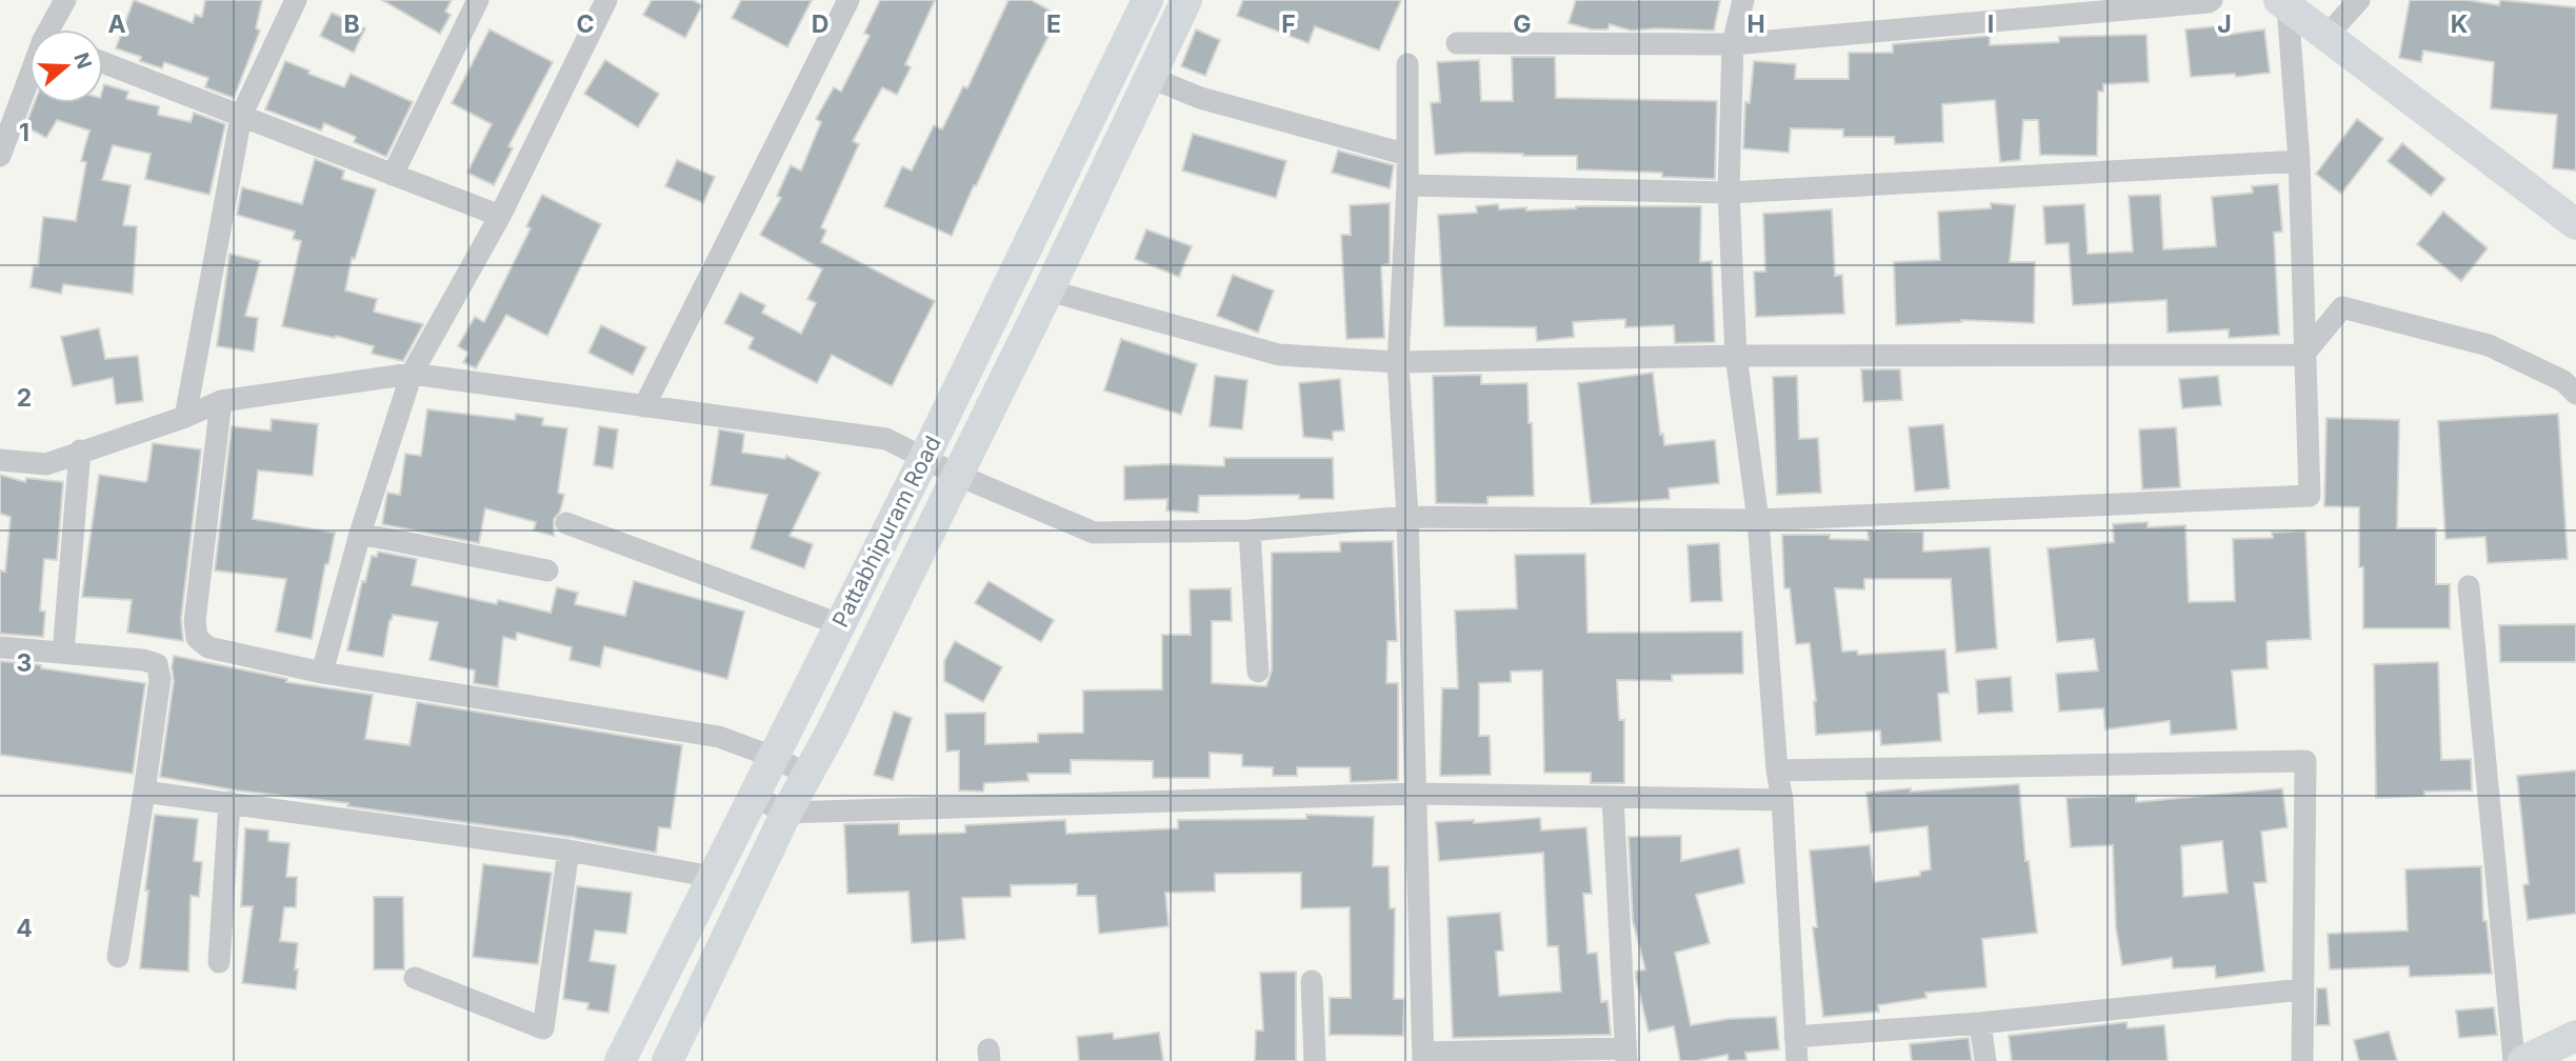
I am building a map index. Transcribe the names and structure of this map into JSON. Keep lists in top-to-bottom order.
{
  "streets": {
    "street": ["Pattabhipuram Road"]
  },
  "north": "right",
  "grid": {
    "columns": [
      "A",
      "B",
      "C",
      "D",
      "E",
      "F",
      "G",
      "H",
      "I",
      "J",
      "K"
    ],
    "rows": [
      "1",
      "2",
      "3",
      "4"
    ]
  }
}
